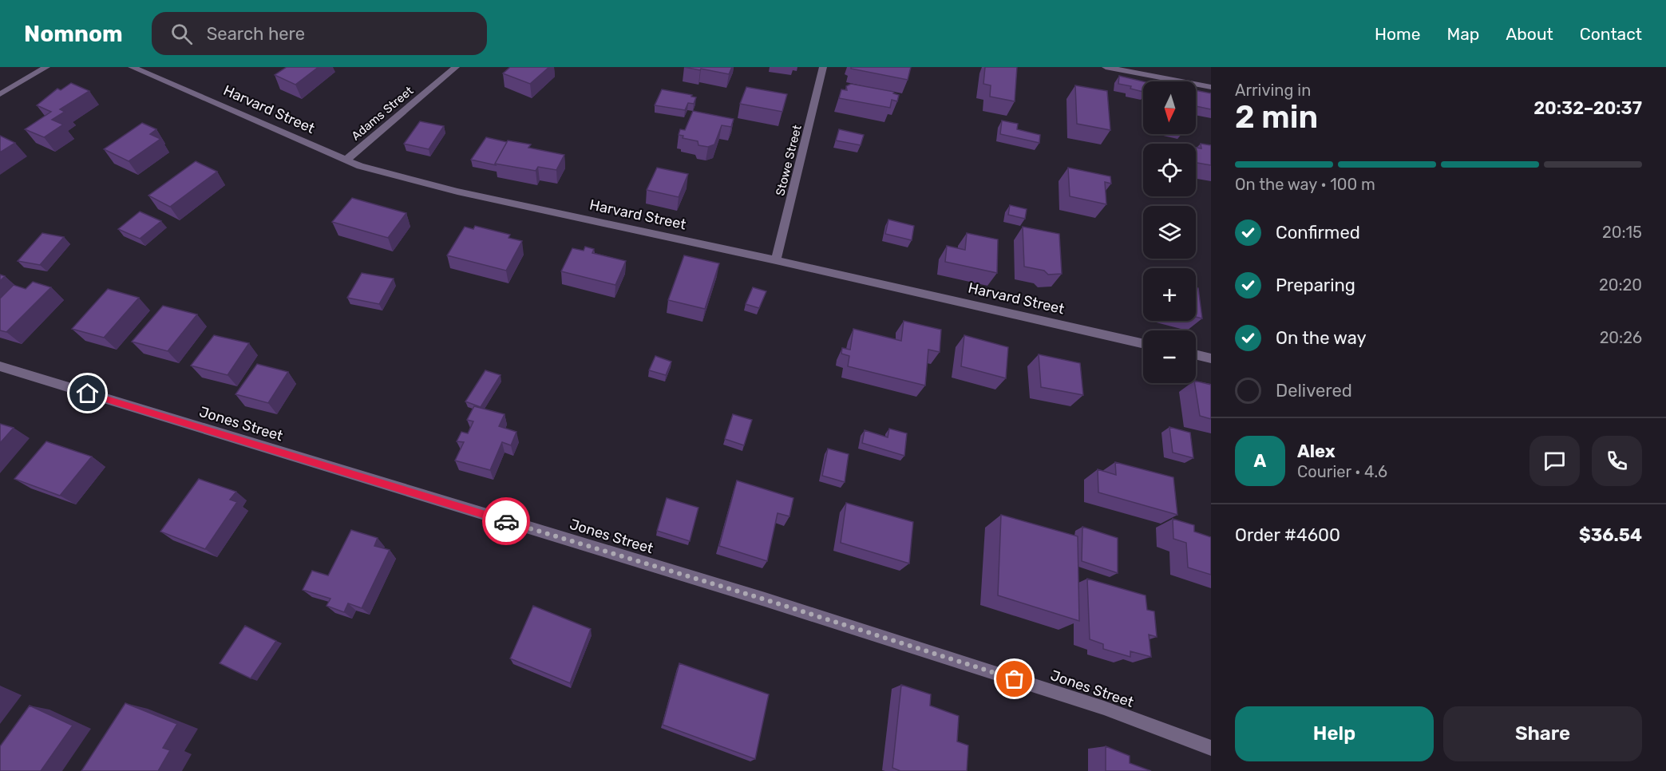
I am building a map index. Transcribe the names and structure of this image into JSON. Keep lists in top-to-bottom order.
{
  "streets": {
    "street": [
      "Harvard Street",
      "Adams Street",
      "Stowe Street",
      "Jones Street"
    ]
  },
  "crossings": [
    ["Harvard Street", "Adams Street"],
    ["Harvard Street", "Stowe Street"]
  ],
  "north": "bottom",
  "page": {
    "header": "Nomnom",
    "search": "Search here",
    "nav": [
      "Home",
      "Map",
      "About",
      "Contact"
    ],
    "heading": ["2 min", "Arriving in", "20:32–20:37"],
    "panel": [
      "Alex",
      "Courier · 4.6",
      "Order #4600",
      "$36.54"
    ],
    "map_buttons": ["+", "−"],
    "bar": "On the way · 100 m",
    "list": [
      ["Confirmed", "20:15"],
      ["Preparing", "20:20"],
      ["On the way", "20:26"],
      "Delivered"
    ],
    "round": "A",
    "buttons": ["Help", "Share"]
  }
}
